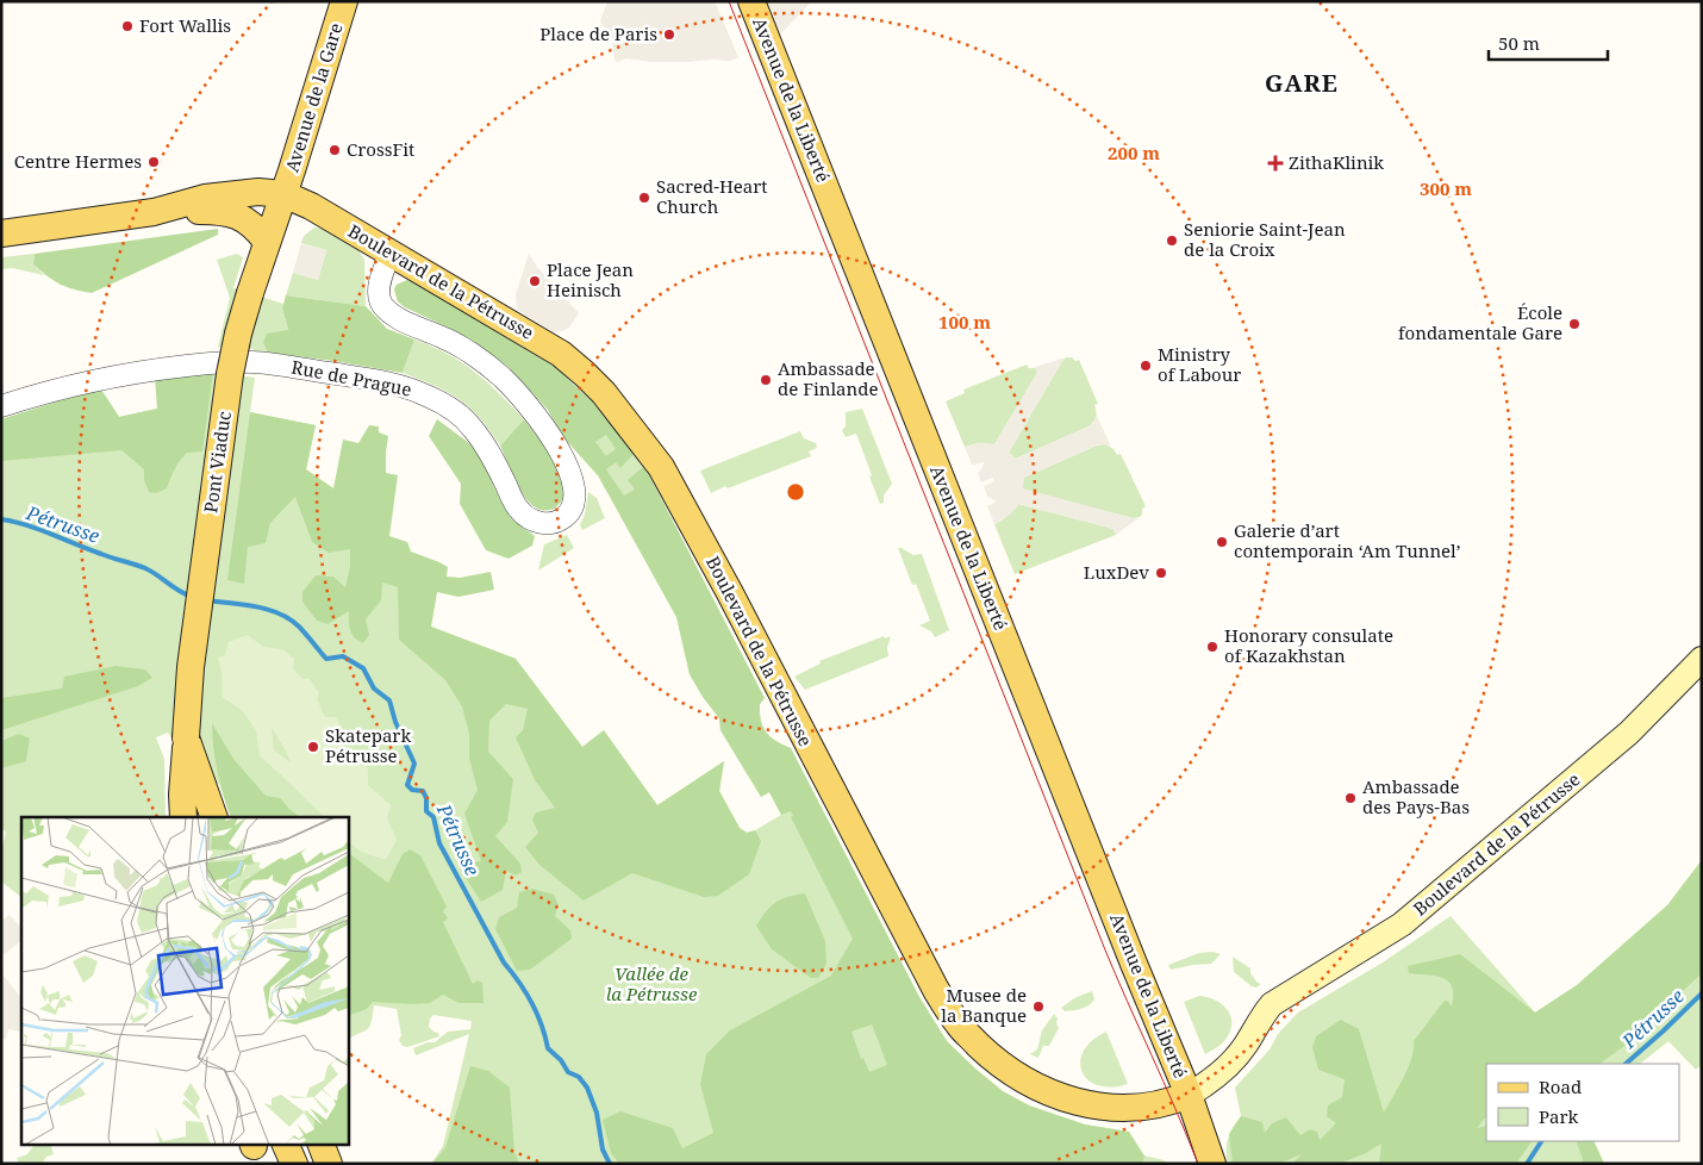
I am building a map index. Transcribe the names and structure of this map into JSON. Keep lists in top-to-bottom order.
{
  "streets": {
    "main road": [
      "Avenue de la Gare",
      "Avenue de la Liberté",
      "Boulevard de la Pétrusse",
      "Pont Viaduc"
    ],
    "street": ["Rue de Prague"]
  },
  "crossings": [
    ["Avenue de la Gare", "Boulevard de la Pétrusse"],
    ["Avenue de la Gare", "Pont Viaduc"],
    ["Avenue de la Liberté", "Boulevard de la Pétrusse"],
    ["Boulevard de la Pétrusse", "Rue de Prague"],
    ["Boulevard de la Pétrusse", "Pont Viaduc"]
  ],
  "districts": ["GARE"],
  "water": ["Pétrusse"],
  "parks": ["Vallée de la Pétrusse"],
  "places": {
    "other": [
      "Fort Wallis",
      "Place de Paris",
      "CrossFit",
      "Centre Hermes",
      "Sacred-Heart Church",
      "Seniorie Saint-Jean de la Croix",
      "Place Jean Heinisch",
      "École fondamentale Gare",
      "Ministry of Labour",
      "Ambassade de Finlande",
      "Galerie d’art contemporain ‘Am Tunnel’",
      "LuxDev",
      "Honorary consulate of Kazakhstan",
      "Skatepark Pétrusse",
      "Ambassade des Pays-Bas",
      "Musee de la Banque"
    ],
    "health": ["ZithaKlinik"]
  },
  "legend": ["Road", "Park"],
  "scale_bar": "50 m",
  "rings": ["200 m", "300 m", "100 m"]
}
